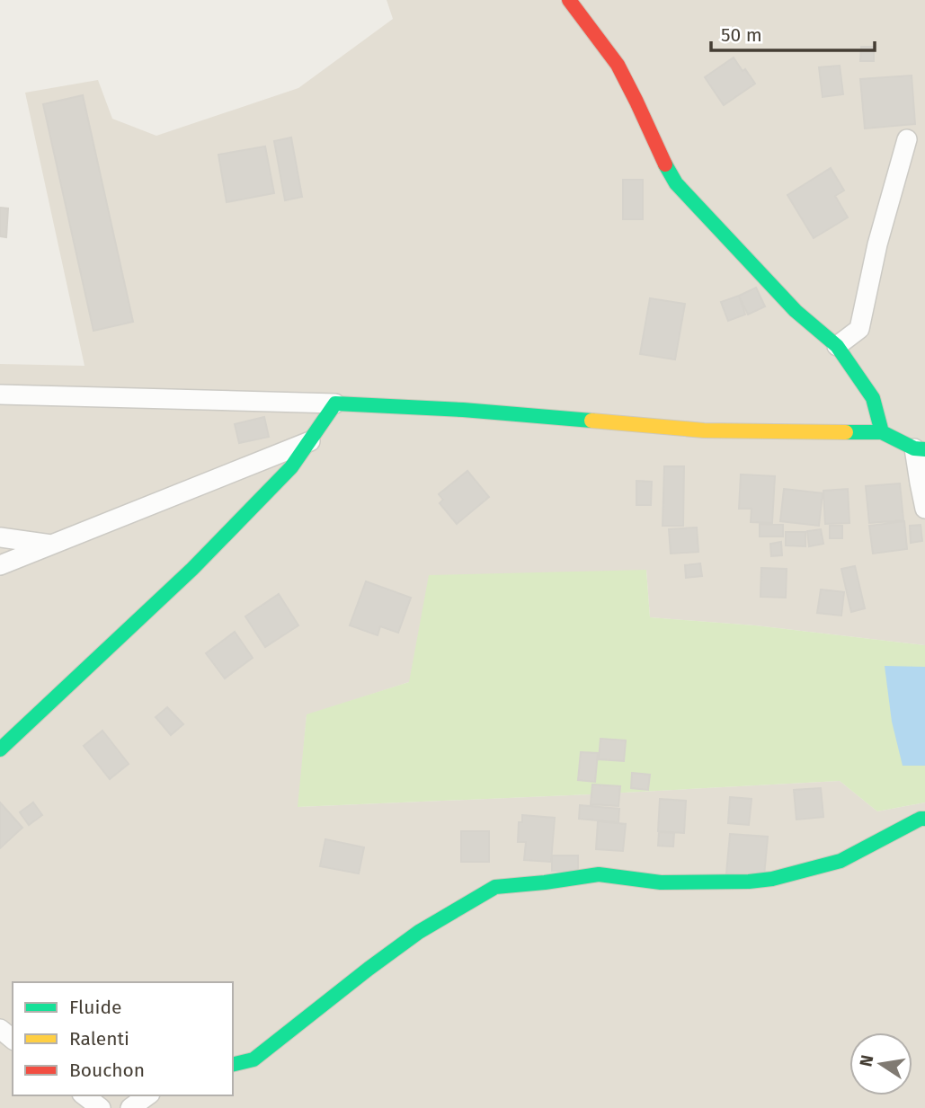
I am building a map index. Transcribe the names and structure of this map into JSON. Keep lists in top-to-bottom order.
{
  "legend": ["Fluide", "Ralenti", "Bouchon"],
  "scale_bar": "50 m",
  "north": "left"
}
